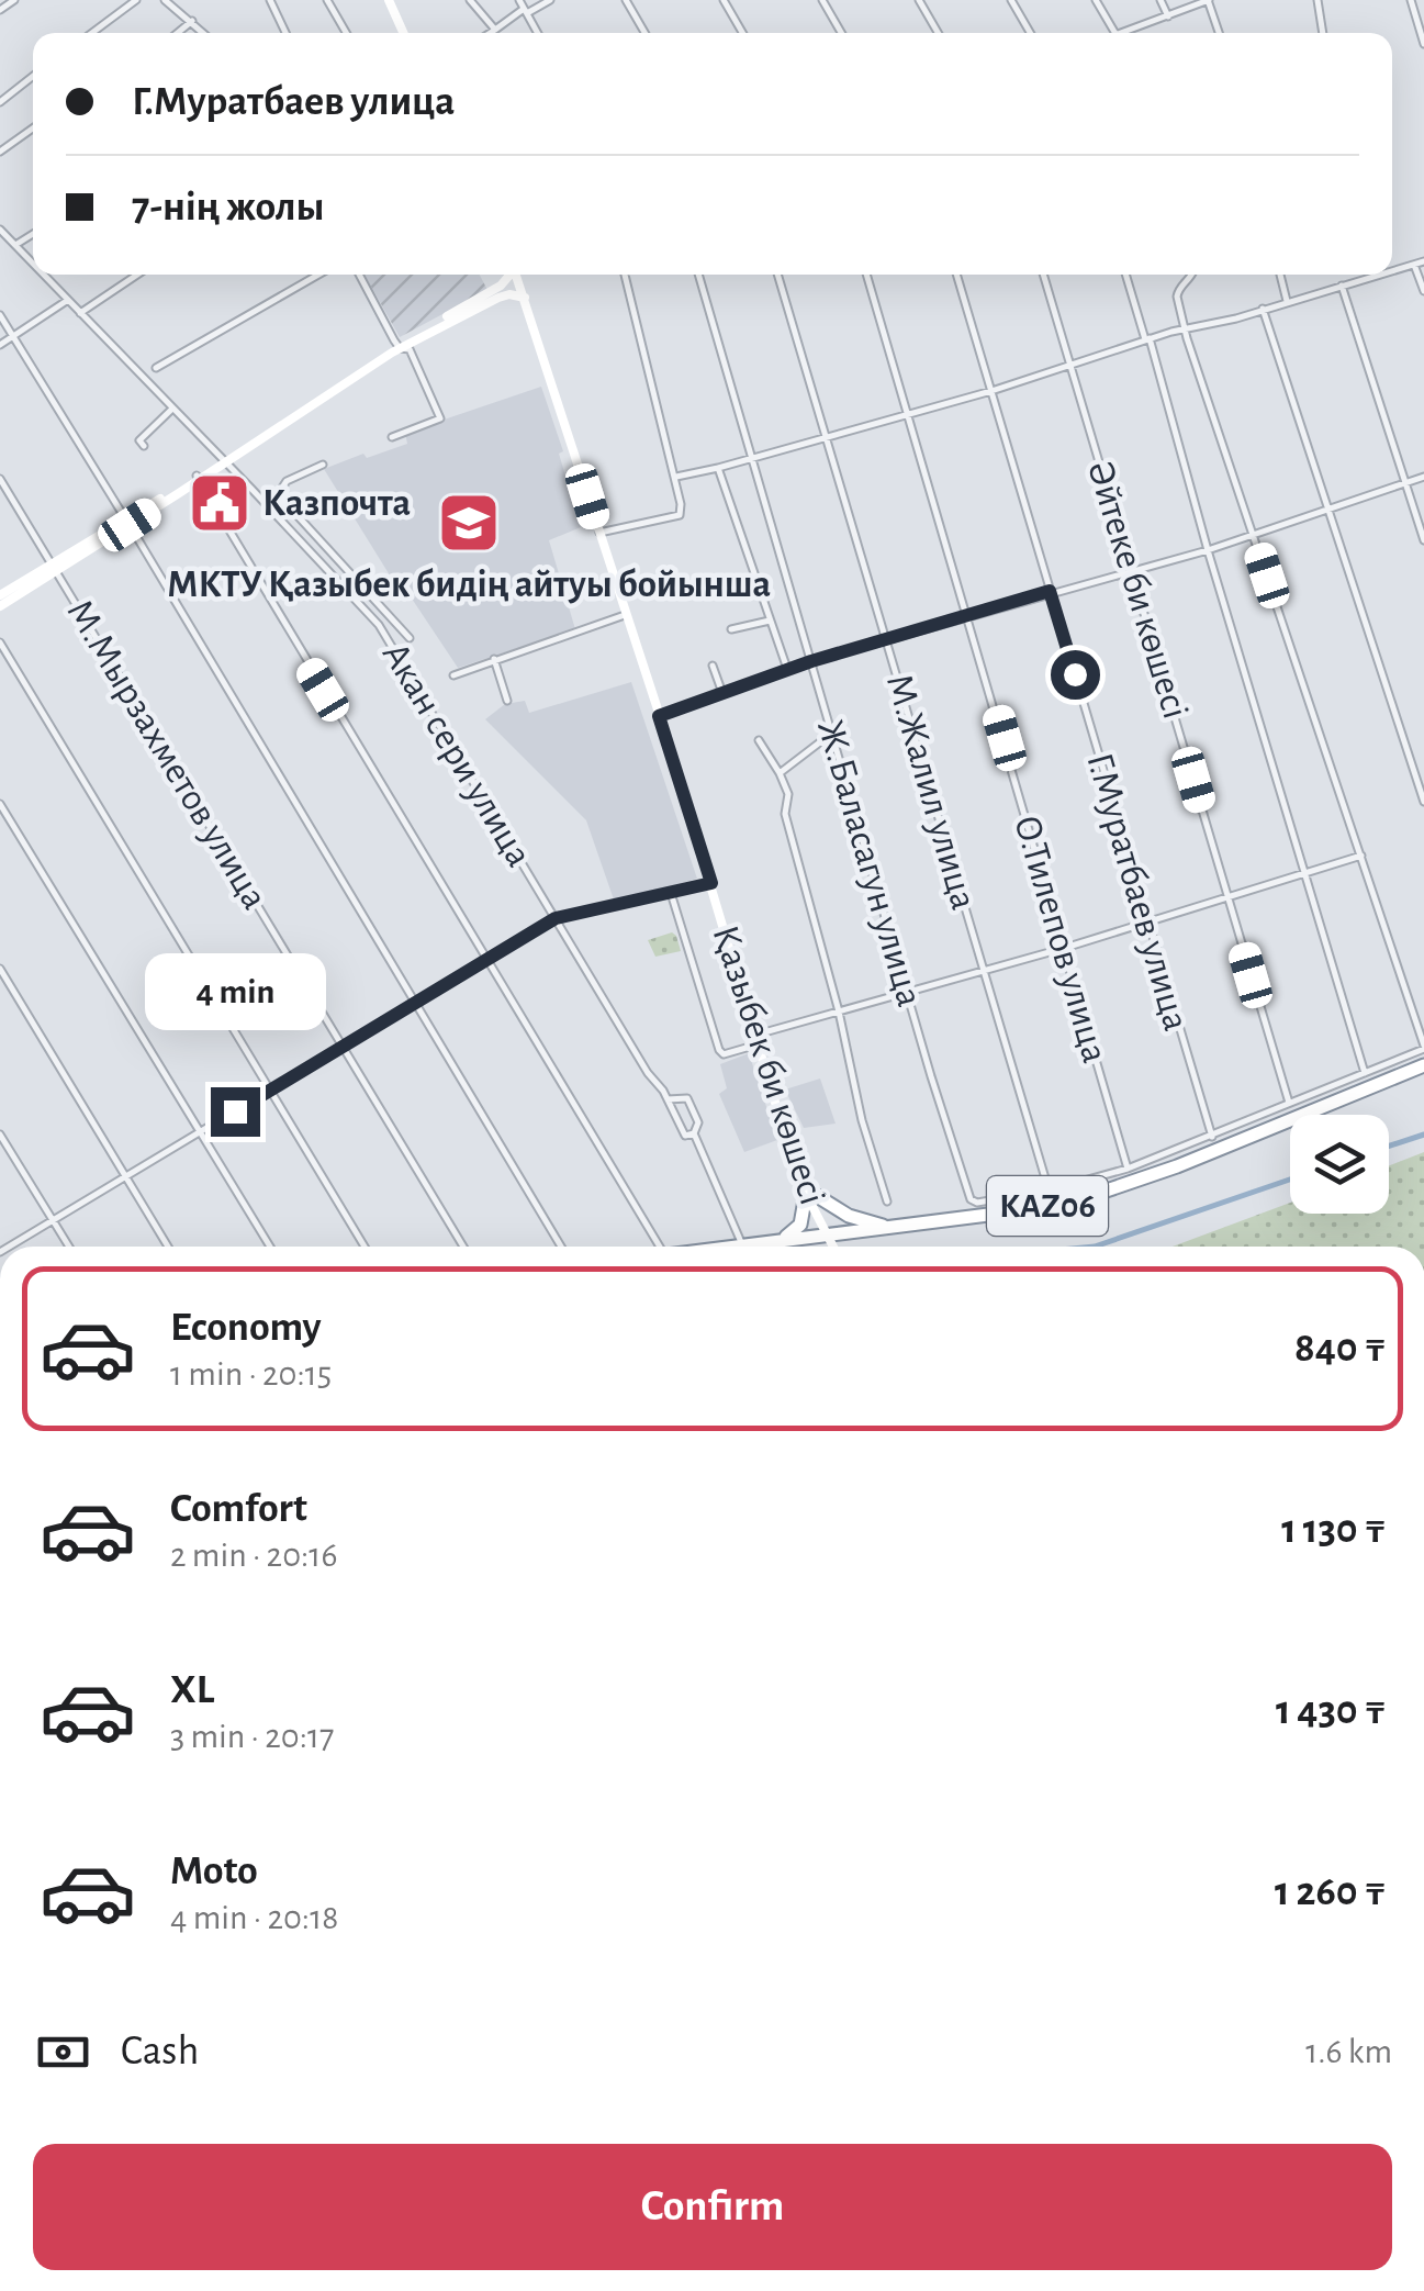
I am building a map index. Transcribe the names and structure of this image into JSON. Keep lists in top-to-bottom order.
{
  "streets": {
    "highway": ["KАZ06"],
    "main road": ["Қазыбек би көшесі"],
    "street": [
      "Әйтеке би көшесі",
      "М.Мырзахметов улица",
      "Акан сери улица",
      "М.Жалил улица",
      "Ж.Баласагун улица",
      "Г.Муратбаев улица",
      "О.Тилепов улица"
    ]
  },
  "crossings": [
    ["Акан сери улица", "KАZ06"],
    ["М.Жалил улица", "Ж.Баласагун улица"],
    ["Қазыбек би көшесі", "KАZ06"]
  ],
  "places": {
    "public building": ["Казпочта"],
    "school or university": ["МКТУ Қазыбек бидің айтуы бойынша"]
  },
  "page": {
    "banner": ["Г.Муратбаев улица", "7-нің жолы"],
    "bubble": "4 min",
    "list": [
      {
        "name": "Economy",
        "note": "1 min · 20:15",
        "value": "840 ₸"
      },
      {
        "name": "Comfort",
        "note": "2 min · 20:16",
        "value": "1 130 ₸"
      },
      {
        "name": "XL",
        "note": "3 min · 20:17",
        "value": "1 430 ₸"
      },
      {
        "name": "Moto",
        "note": "4 min · 20:18",
        "value": "1 260 ₸"
      }
    ],
    "pay": ["Cash", "1.6 km"],
    "buttons": "Confirm"
  }
}
